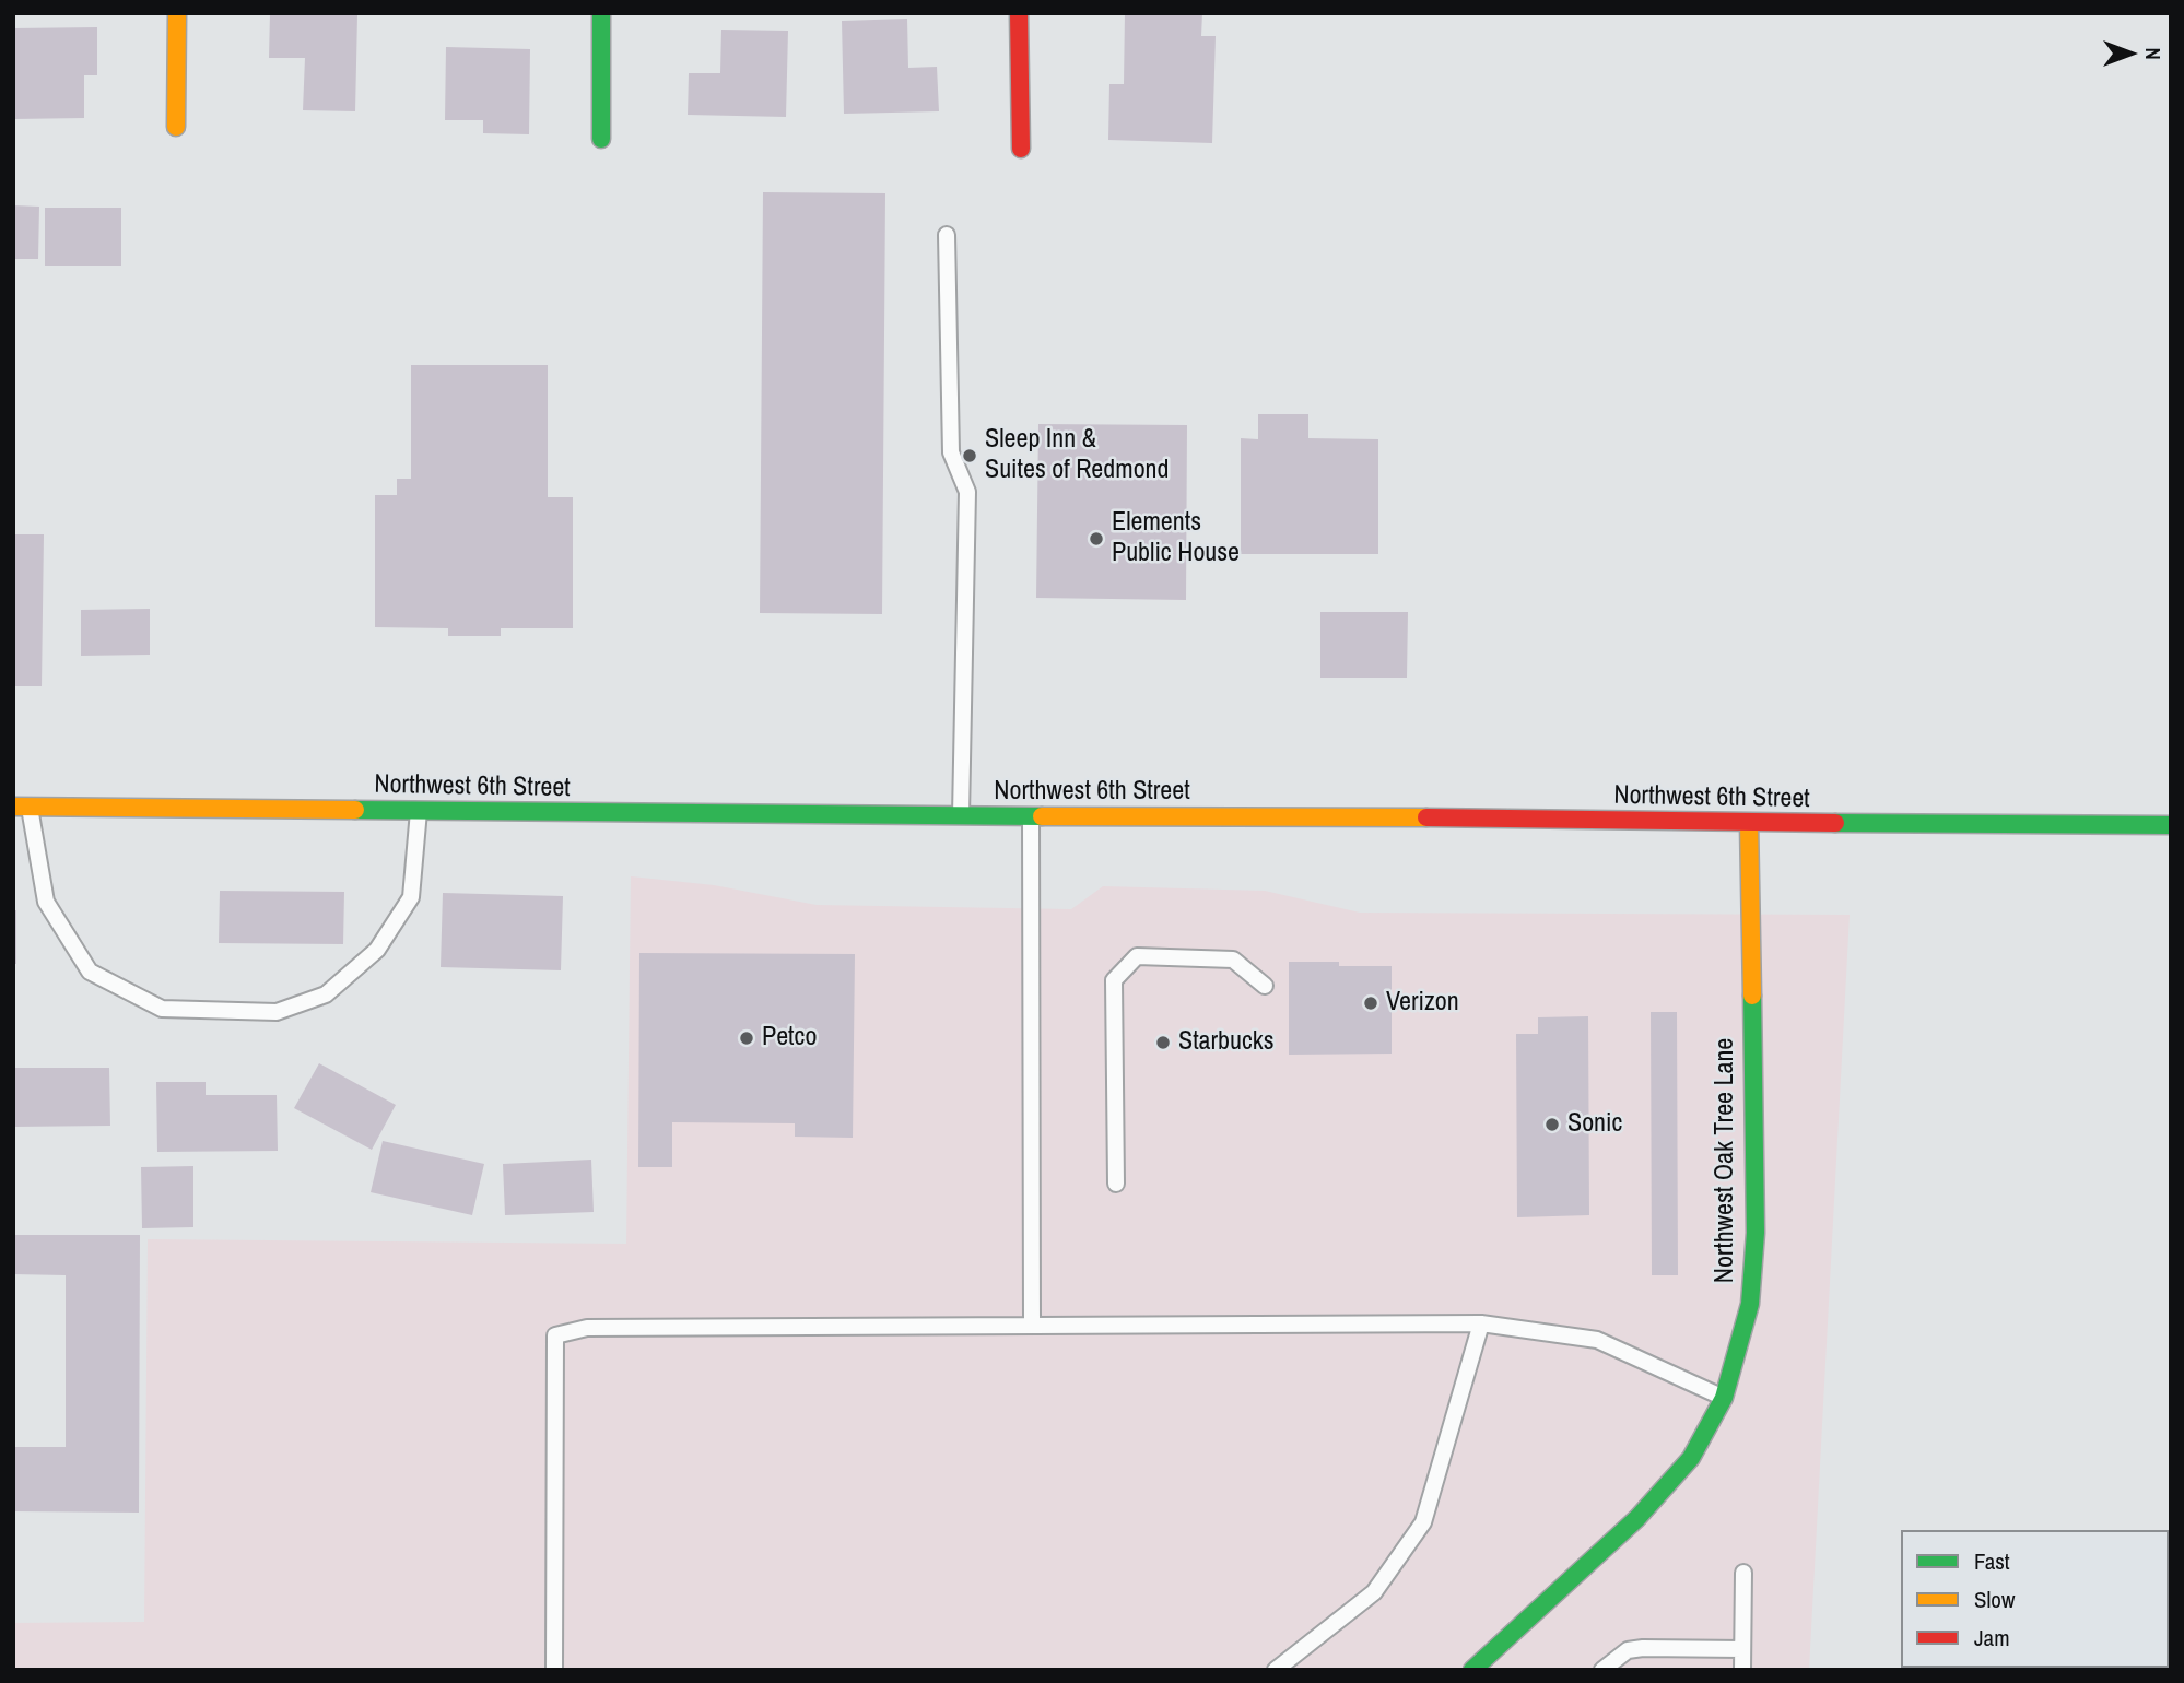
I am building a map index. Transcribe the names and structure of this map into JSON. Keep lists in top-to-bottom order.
{
  "streets": {
    "main road": ["Northwest 6th Street", "Northwest Oak Tree Lane"]
  },
  "crossings": [
    ["Northwest 6th Street", "Northwest Oak Tree Lane"]
  ],
  "places": [
    "Sleep Inn & Suites of Redmond",
    "Elements Public House",
    "Verizon",
    "Petco",
    "Starbucks",
    "Sonic"
  ],
  "legend": ["Fast", "Slow", "Jam"],
  "north": "right"
}
